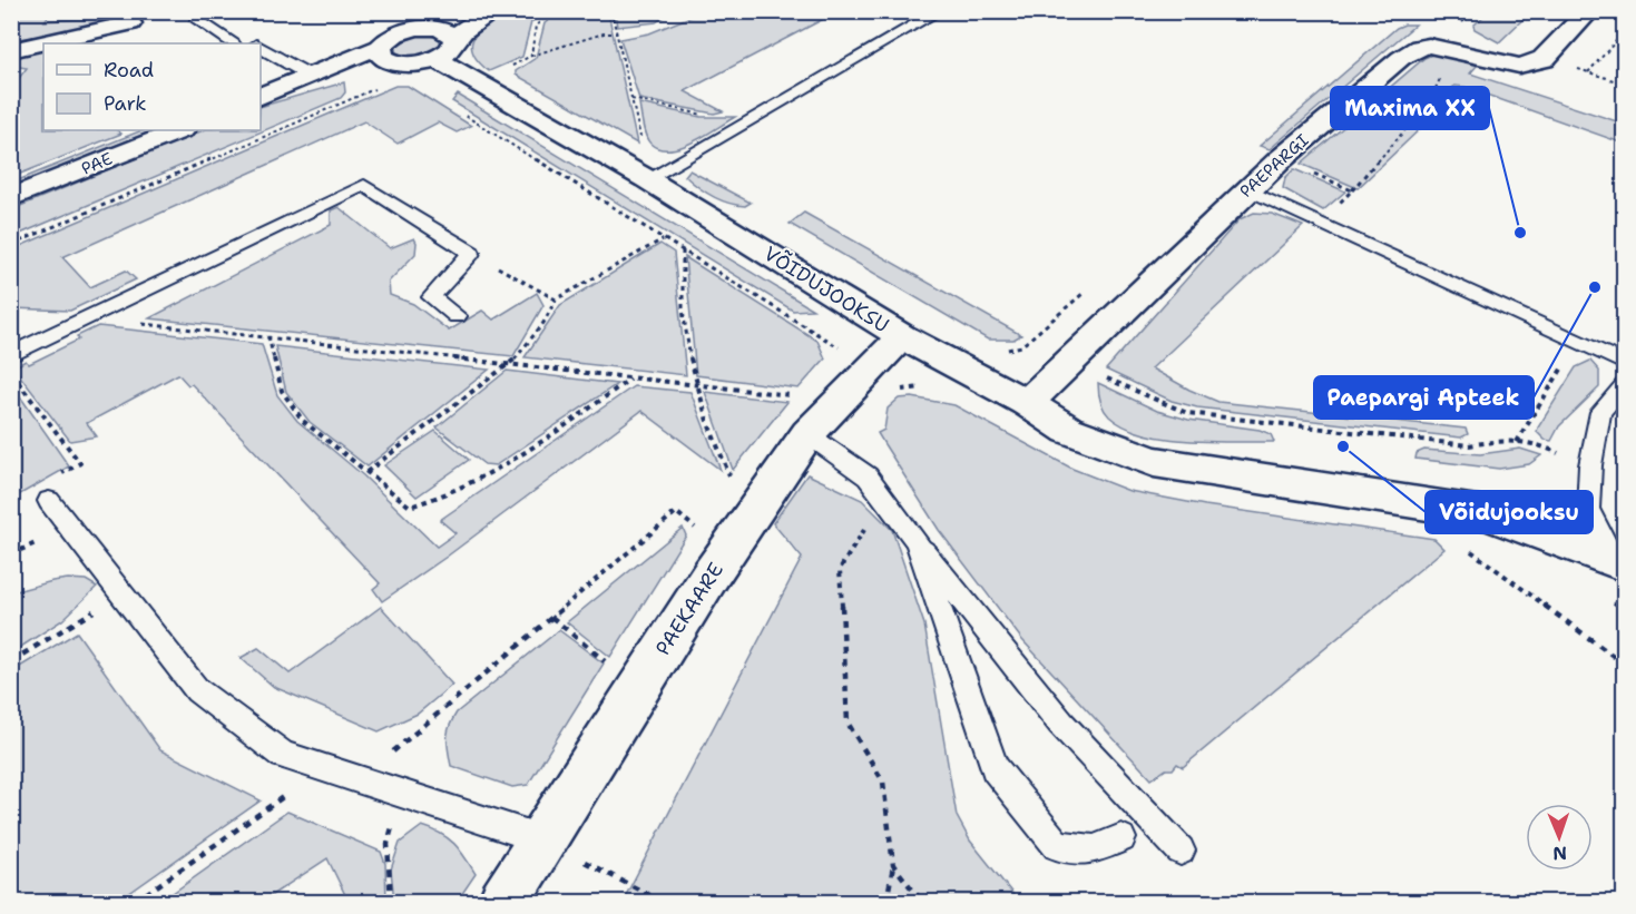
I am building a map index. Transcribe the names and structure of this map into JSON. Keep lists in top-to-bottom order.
{
  "streets": {
    "street": [
      "PAE",
      "PAEPARGI",
      "VÕIDUJOOKSU",
      "PAEKAARE"
    ]
  },
  "crossings": [
    ["PAEPARGI", "VÕIDUJOOKSU"],
    ["VÕIDUJOOKSU", "PAEKAARE"]
  ],
  "places": ["Maxima XX", "Paepargi Apteek", "Võidujooksu"],
  "legend": ["Road", "Park"],
  "north": "bottom"
}
